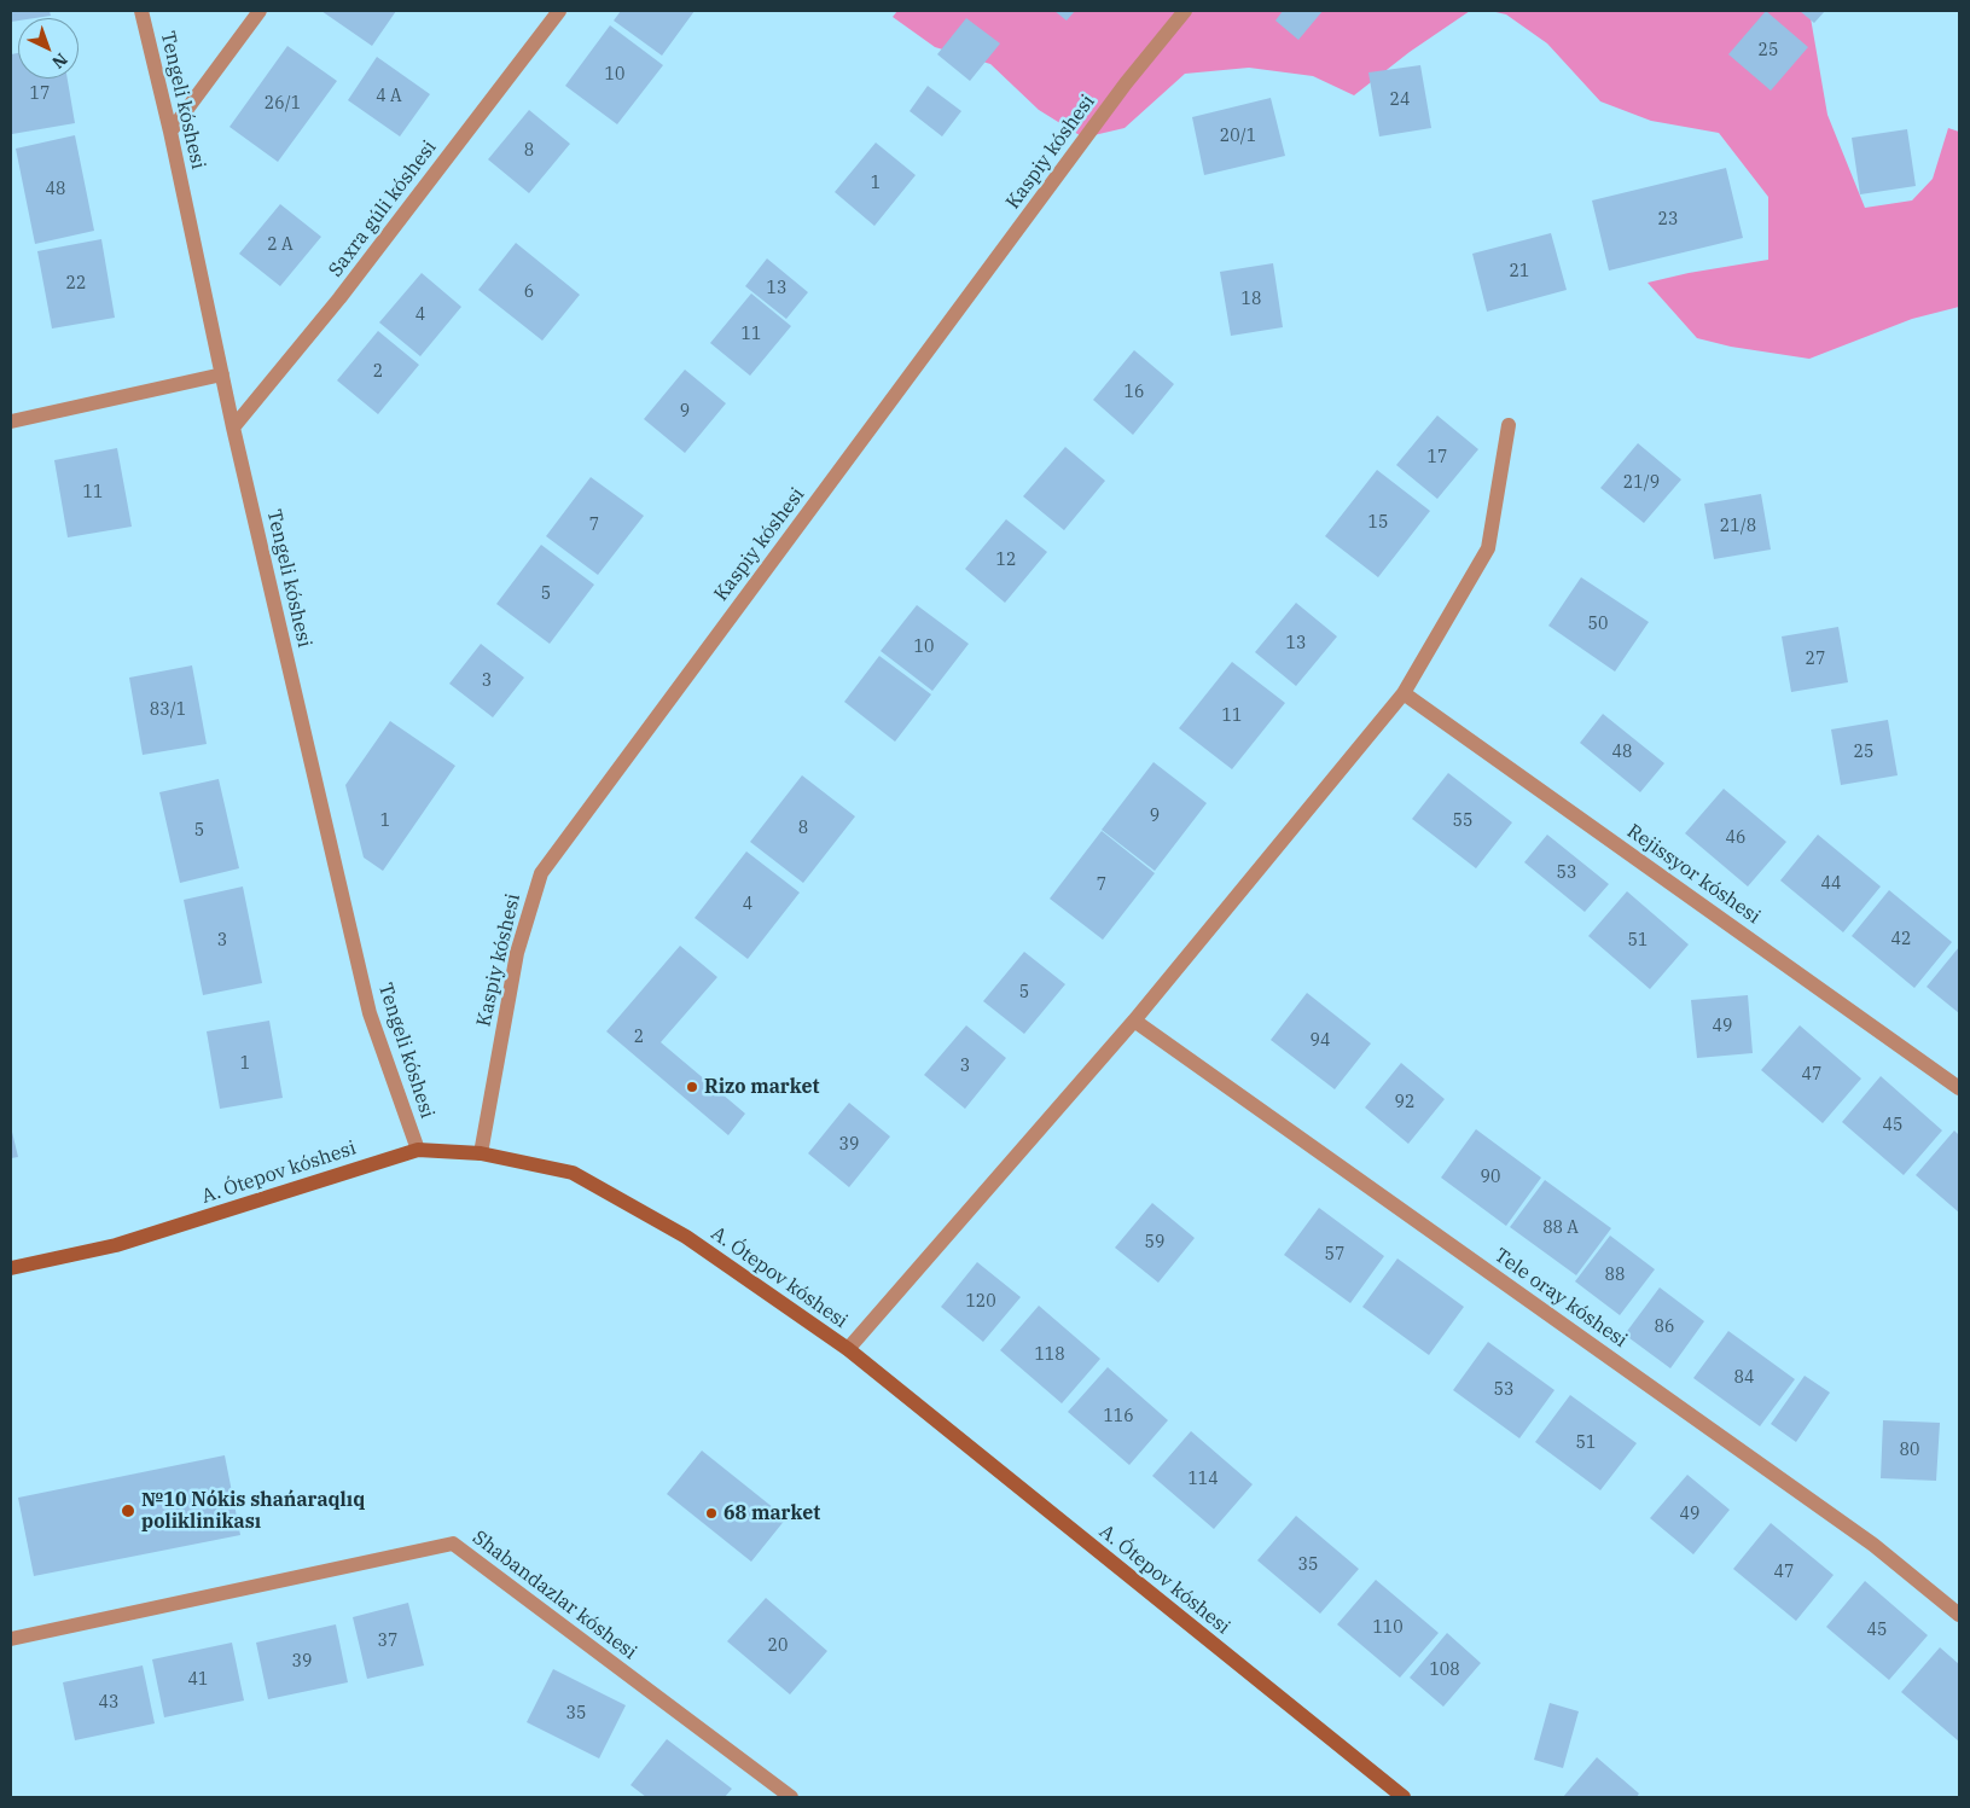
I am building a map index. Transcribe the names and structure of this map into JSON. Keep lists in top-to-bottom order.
{
  "streets": {
    "street": [
      "Tengeli kóshesi",
      "Kaspiy kóshesi",
      "Saxra gúli kóshesi",
      "Rejissyor kóshesi",
      "A. Ótepov kóshesi",
      "Tele oray kóshesi",
      "Shabandazlar kóshesi"
    ]
  },
  "crossings": [
    ["Tengeli kóshesi", "Saxra gúli kóshesi"],
    ["Tengeli kóshesi", "A. Ótepov kóshesi"],
    ["Kaspiy kóshesi", "A. Ótepov kóshesi"]
  ],
  "places": ["Rizo market", "№10 Nókis shańaraqlıq poliklinikası", "68 market"],
  "house_numbers": [
    "25",
    "10",
    "17",
    "4 А",
    "24",
    "26/1",
    "20/1",
    "8",
    "1",
    "48",
    "23",
    "2 А",
    "21",
    "22",
    "13",
    "6",
    "18",
    "4",
    "11",
    "2",
    "16",
    "9",
    "17",
    "21/9",
    "11",
    "15",
    "7",
    "21/8",
    "12",
    "5",
    "50",
    "13",
    "10",
    "27",
    "3",
    "83/1",
    "11",
    "48",
    "25",
    "9",
    "1",
    "55",
    "8",
    "5",
    "46",
    "53",
    "44",
    "7",
    "4",
    "42",
    "3",
    "51",
    "5",
    "49",
    "2",
    "94",
    "1",
    "3",
    "47",
    "92",
    "45",
    "39",
    "90",
    "88 А",
    "59",
    "57",
    "88",
    "120",
    "86",
    "118",
    "84",
    "53",
    "116",
    "51",
    "80",
    "114",
    "49",
    "35",
    "47",
    "110",
    "45",
    "37",
    "20",
    "39",
    "108",
    "41",
    "43",
    "35"
  ],
  "north": "bottom right"
}
